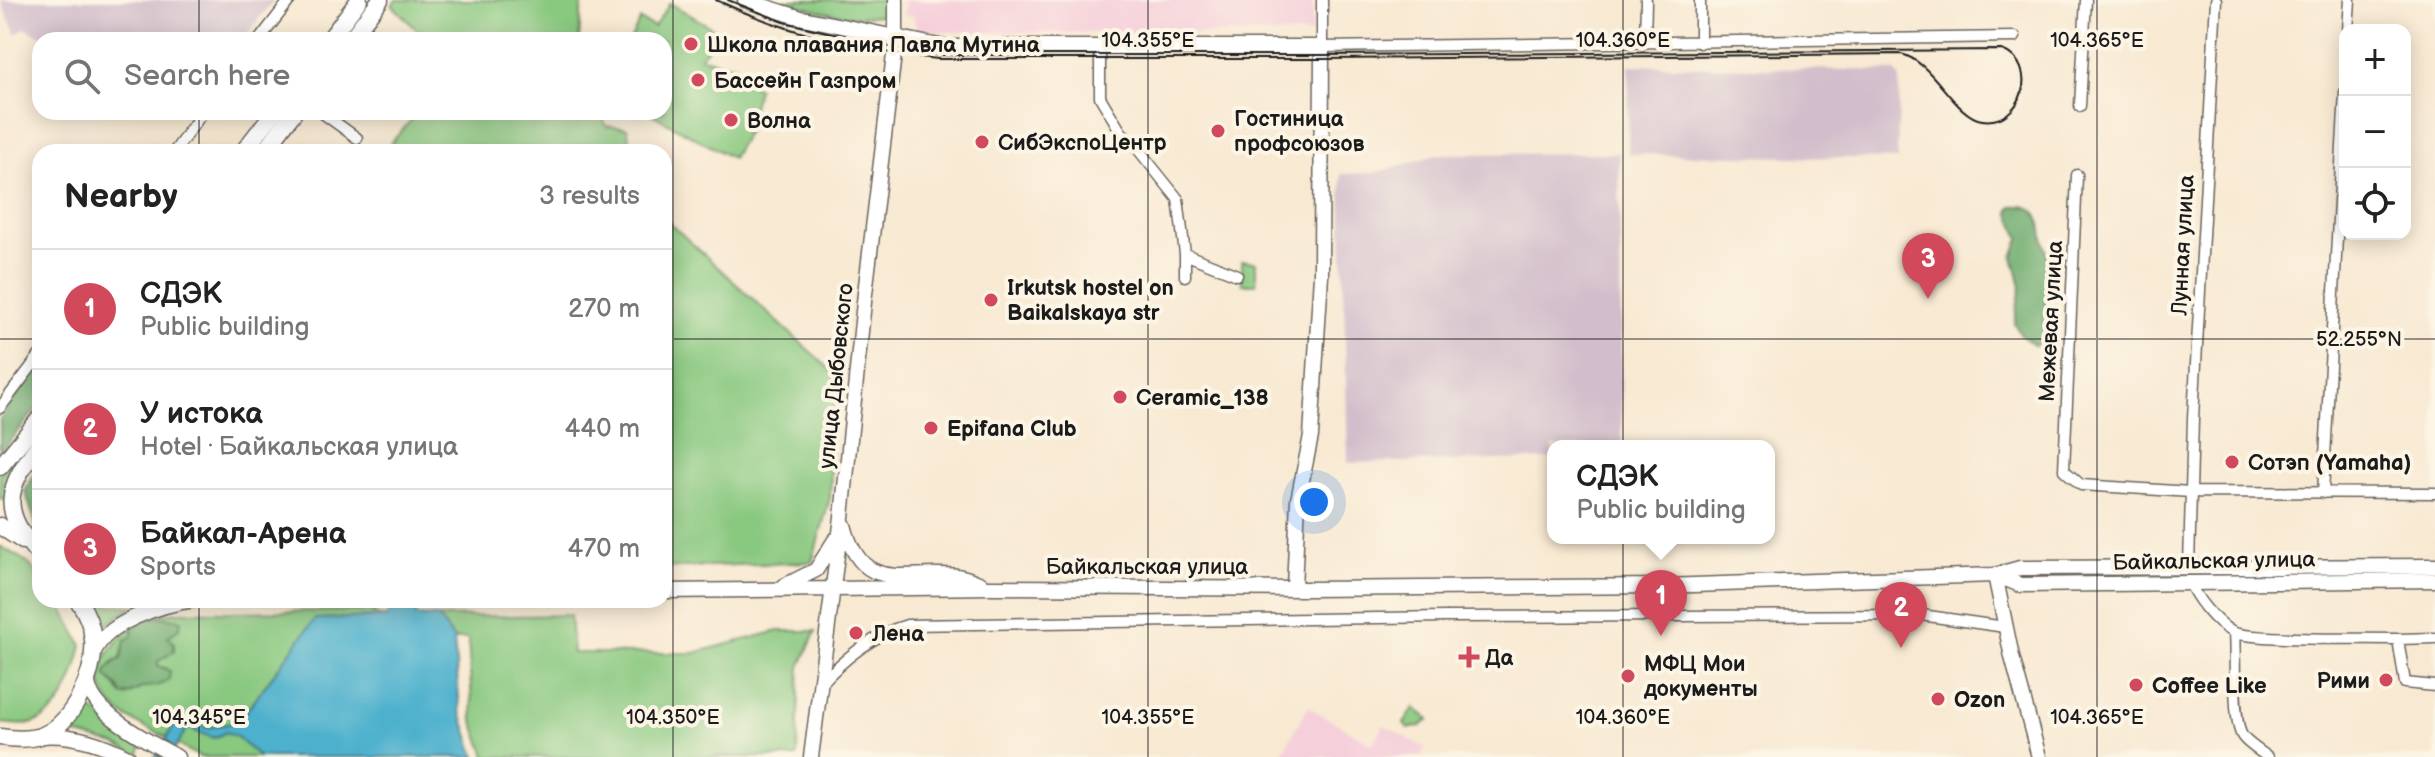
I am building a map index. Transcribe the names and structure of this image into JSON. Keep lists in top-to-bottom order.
{
  "streets": {
    "main road": ["улица Дыбовского", "Байкальская улица"],
    "street": ["Лунная улица", "Межевая улица"]
  },
  "crossings": [
    ["Лунная улица", "Межевая улица"],
    ["Лунная улица", "Байкальская улица"],
    ["улица Дыбовского", "Байкальская улица"]
  ],
  "places": {
    "other": [
      "Школа плавания Павла Мутина",
      "Бассейн Газпром",
      "Волна",
      "Гостиница профсоюзов",
      "СибЭкспоЦентр",
      "Irkutsk hostel on Baikalskaya str",
      "Сeramic_138",
      "Epifana Club",
      "Сотэп (Yamaha)",
      "Лена",
      "МФЦ Мои документы",
      "Рими",
      "Coffee Like",
      "Ozon"
    ],
    "health": ["Да"]
  },
  "page": {
    "map_buttons": ["+", "−"],
    "search": "Search here",
    "heading": ["Nearby", "3 results"],
    "pins": ["3", "1", "2"],
    "list": [
      {
        "mark": "1",
        "name": "СДЭК",
        "note": "Public building",
        "value": "270 m"
      },
      {
        "mark": "2",
        "name": "У истока",
        "note": "Hotel · Байкальская улица",
        "value": "440 m"
      },
      {
        "mark": "3",
        "name": "Байкал-Арена",
        "note": "Sports",
        "value": "470 m"
      }
    ],
    "popup": ["СДЭК", "Public building"]
  },
  "coordinates": [
    "104.355°E",
    "104.360°E",
    "104.365°E",
    "52.255°N",
    "104.345°E",
    "104.350°E"
  ]
}
